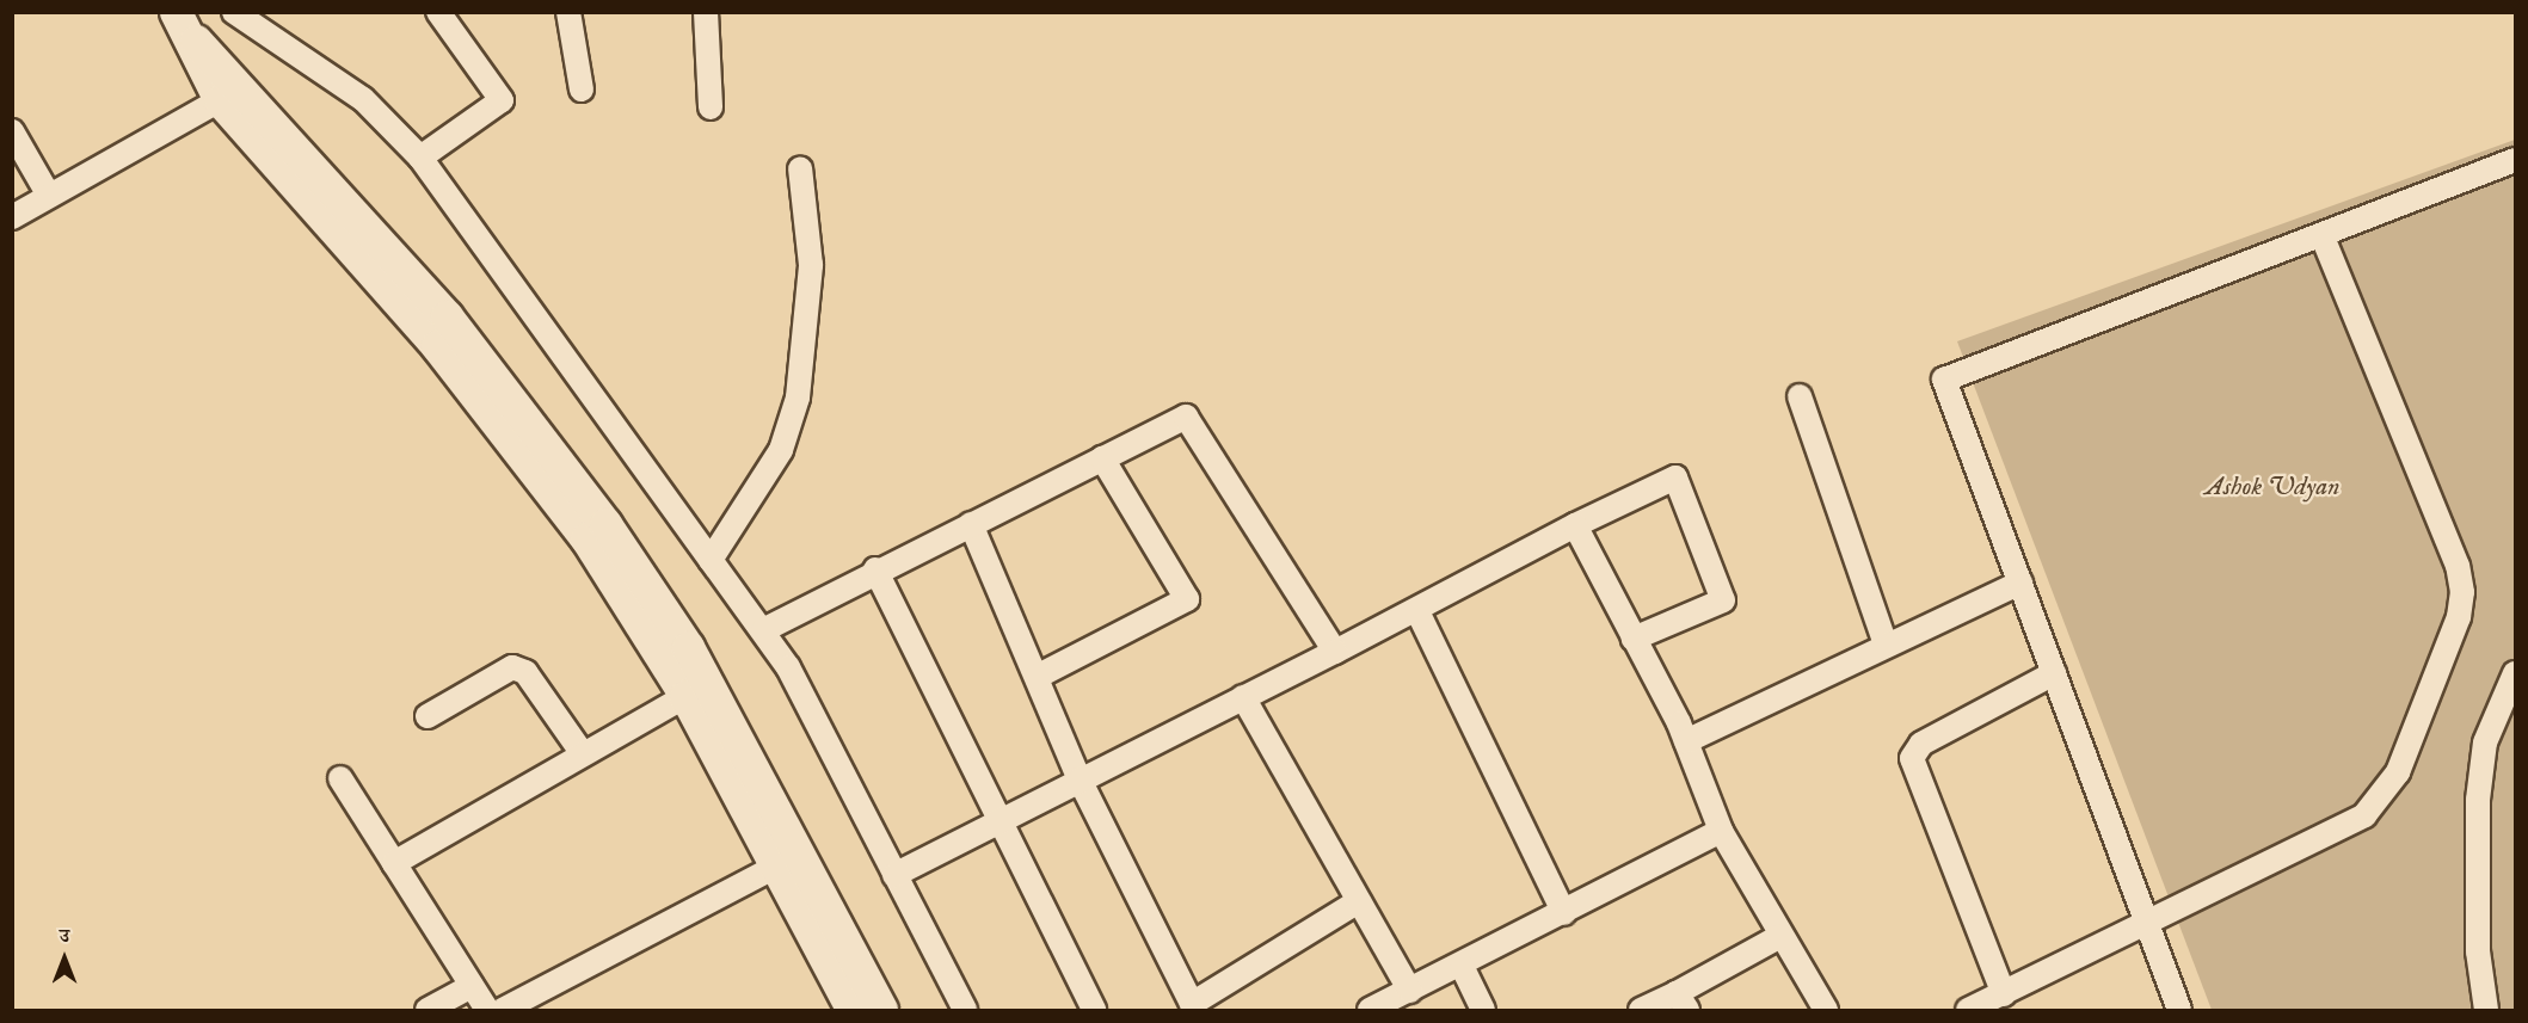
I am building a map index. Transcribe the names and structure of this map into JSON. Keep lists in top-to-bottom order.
{
  "parks": ["Ashok Udyan"],
  "north": "top"
}
